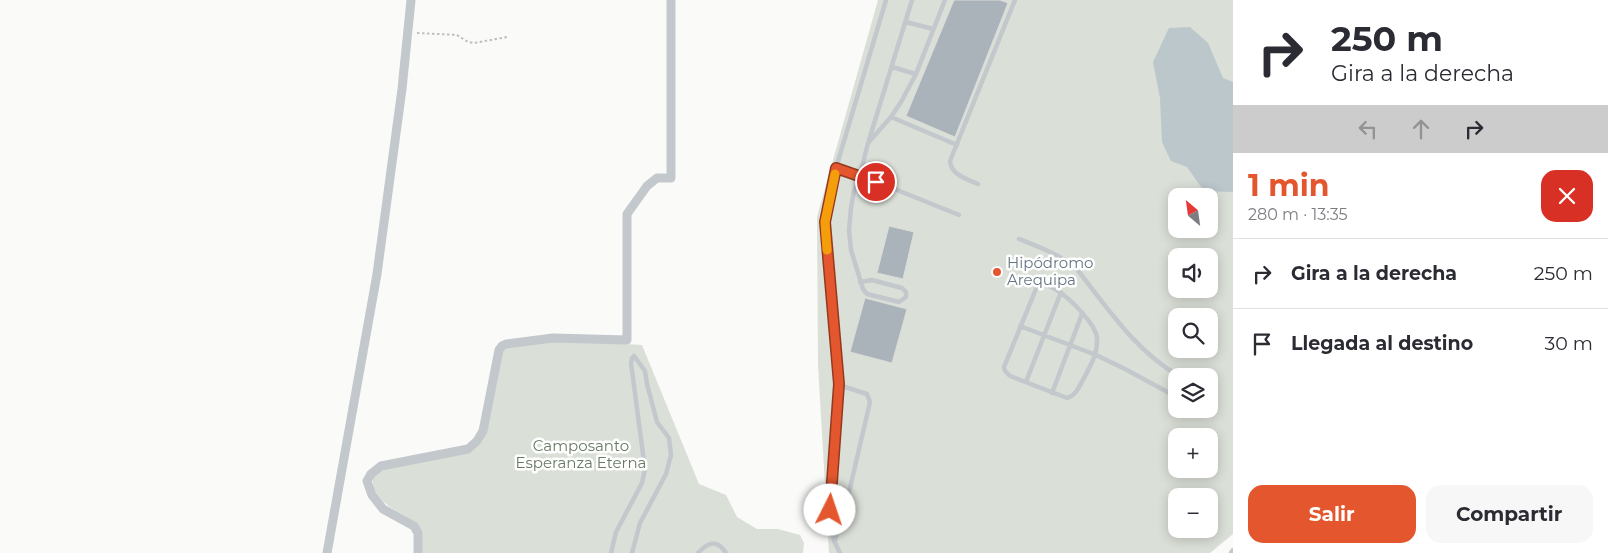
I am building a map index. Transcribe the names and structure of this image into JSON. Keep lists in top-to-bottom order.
{
  "parks": ["Camposanto Esperanza Eterna"],
  "places": ["Hipódromo Arequipa"],
  "north": "top left",
  "page": {
    "turn": ["250 m", "Gira a la derecha"],
    "heading": ["1 min", "280 m · 13:35"],
    "map_buttons": ["+", "−"],
    "list": [
      {
        "name": "Gira a la derecha",
        "value": "250 m"
      },
      {
        "name": "Llegada al destino",
        "value": "30 m"
      }
    ],
    "buttons": ["Salir", "Compartir"]
  }
}
